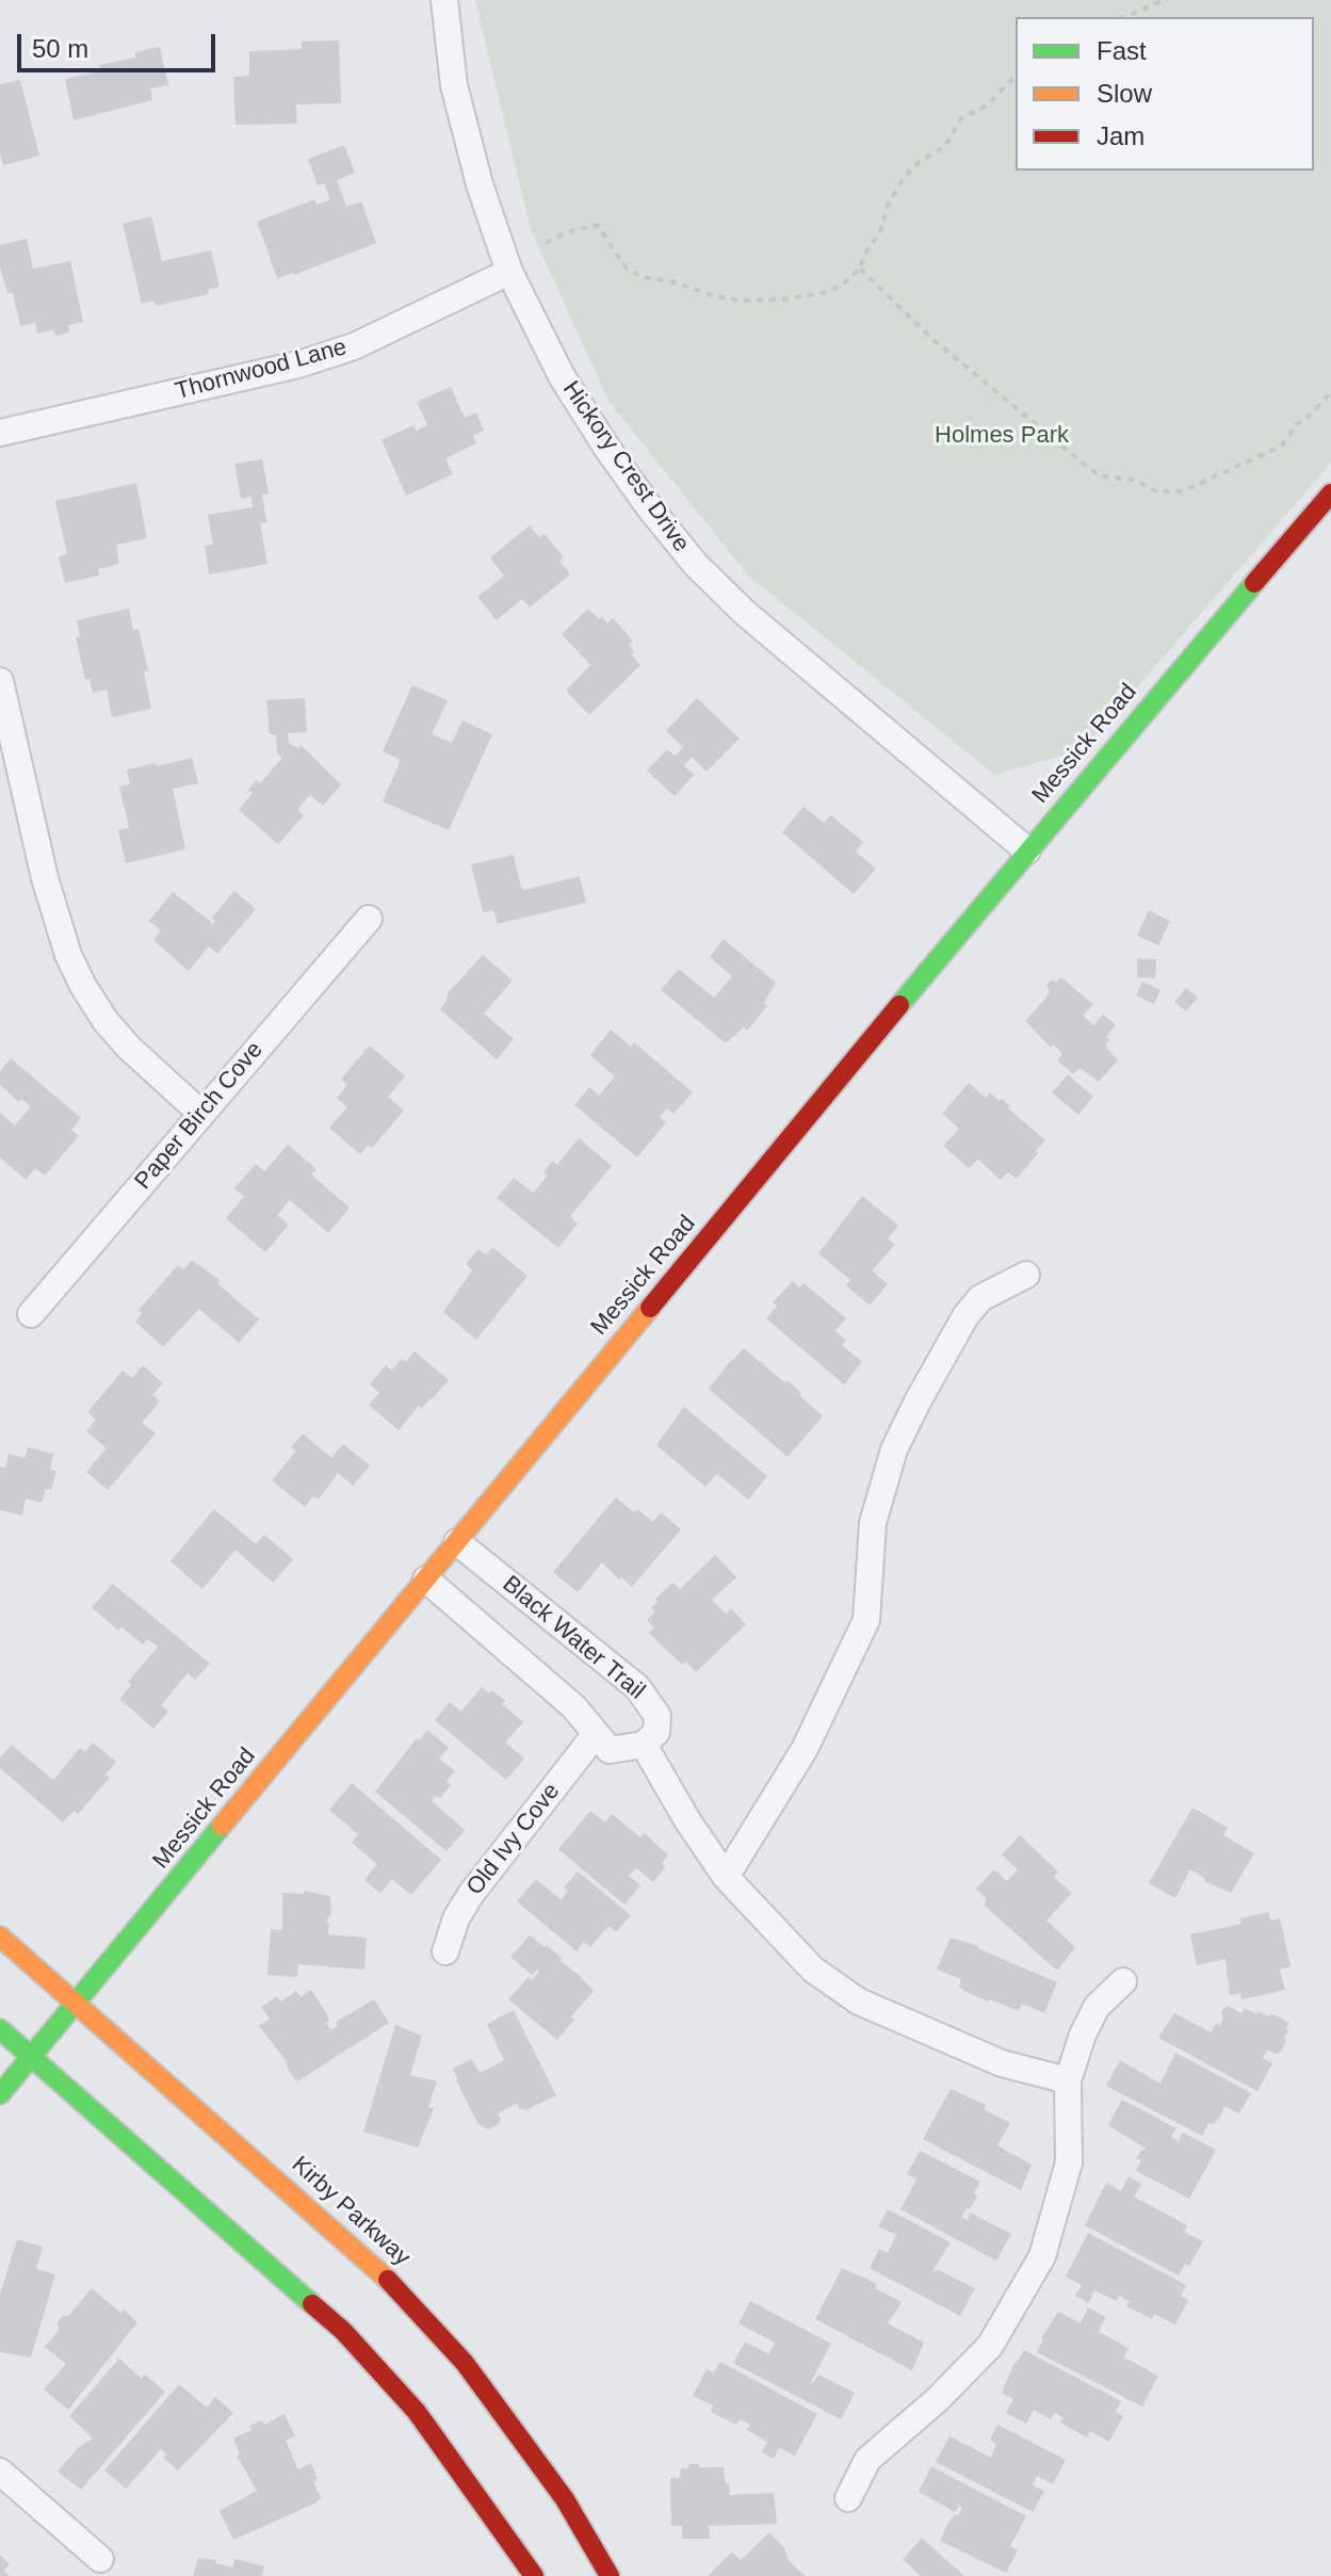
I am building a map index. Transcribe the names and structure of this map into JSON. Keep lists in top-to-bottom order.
{
  "streets": {
    "street": [
      "Thornwood Lane",
      "Hickory Crest Drive",
      "Messick Road",
      "Paper Birch Cove",
      "Black Water Trail",
      "Old Ivy Cove",
      "Kirby Parkway"
    ]
  },
  "crossings": [
    ["Thornwood Lane", "Hickory Crest Drive"],
    ["Hickory Crest Drive", "Messick Road"],
    ["Messick Road", "Black Water Trail"],
    ["Messick Road", "Kirby Parkway"]
  ],
  "parks": ["Holmes Park"],
  "legend": ["Fast", "Slow", "Jam"],
  "scale_bar": "50 m"
}
